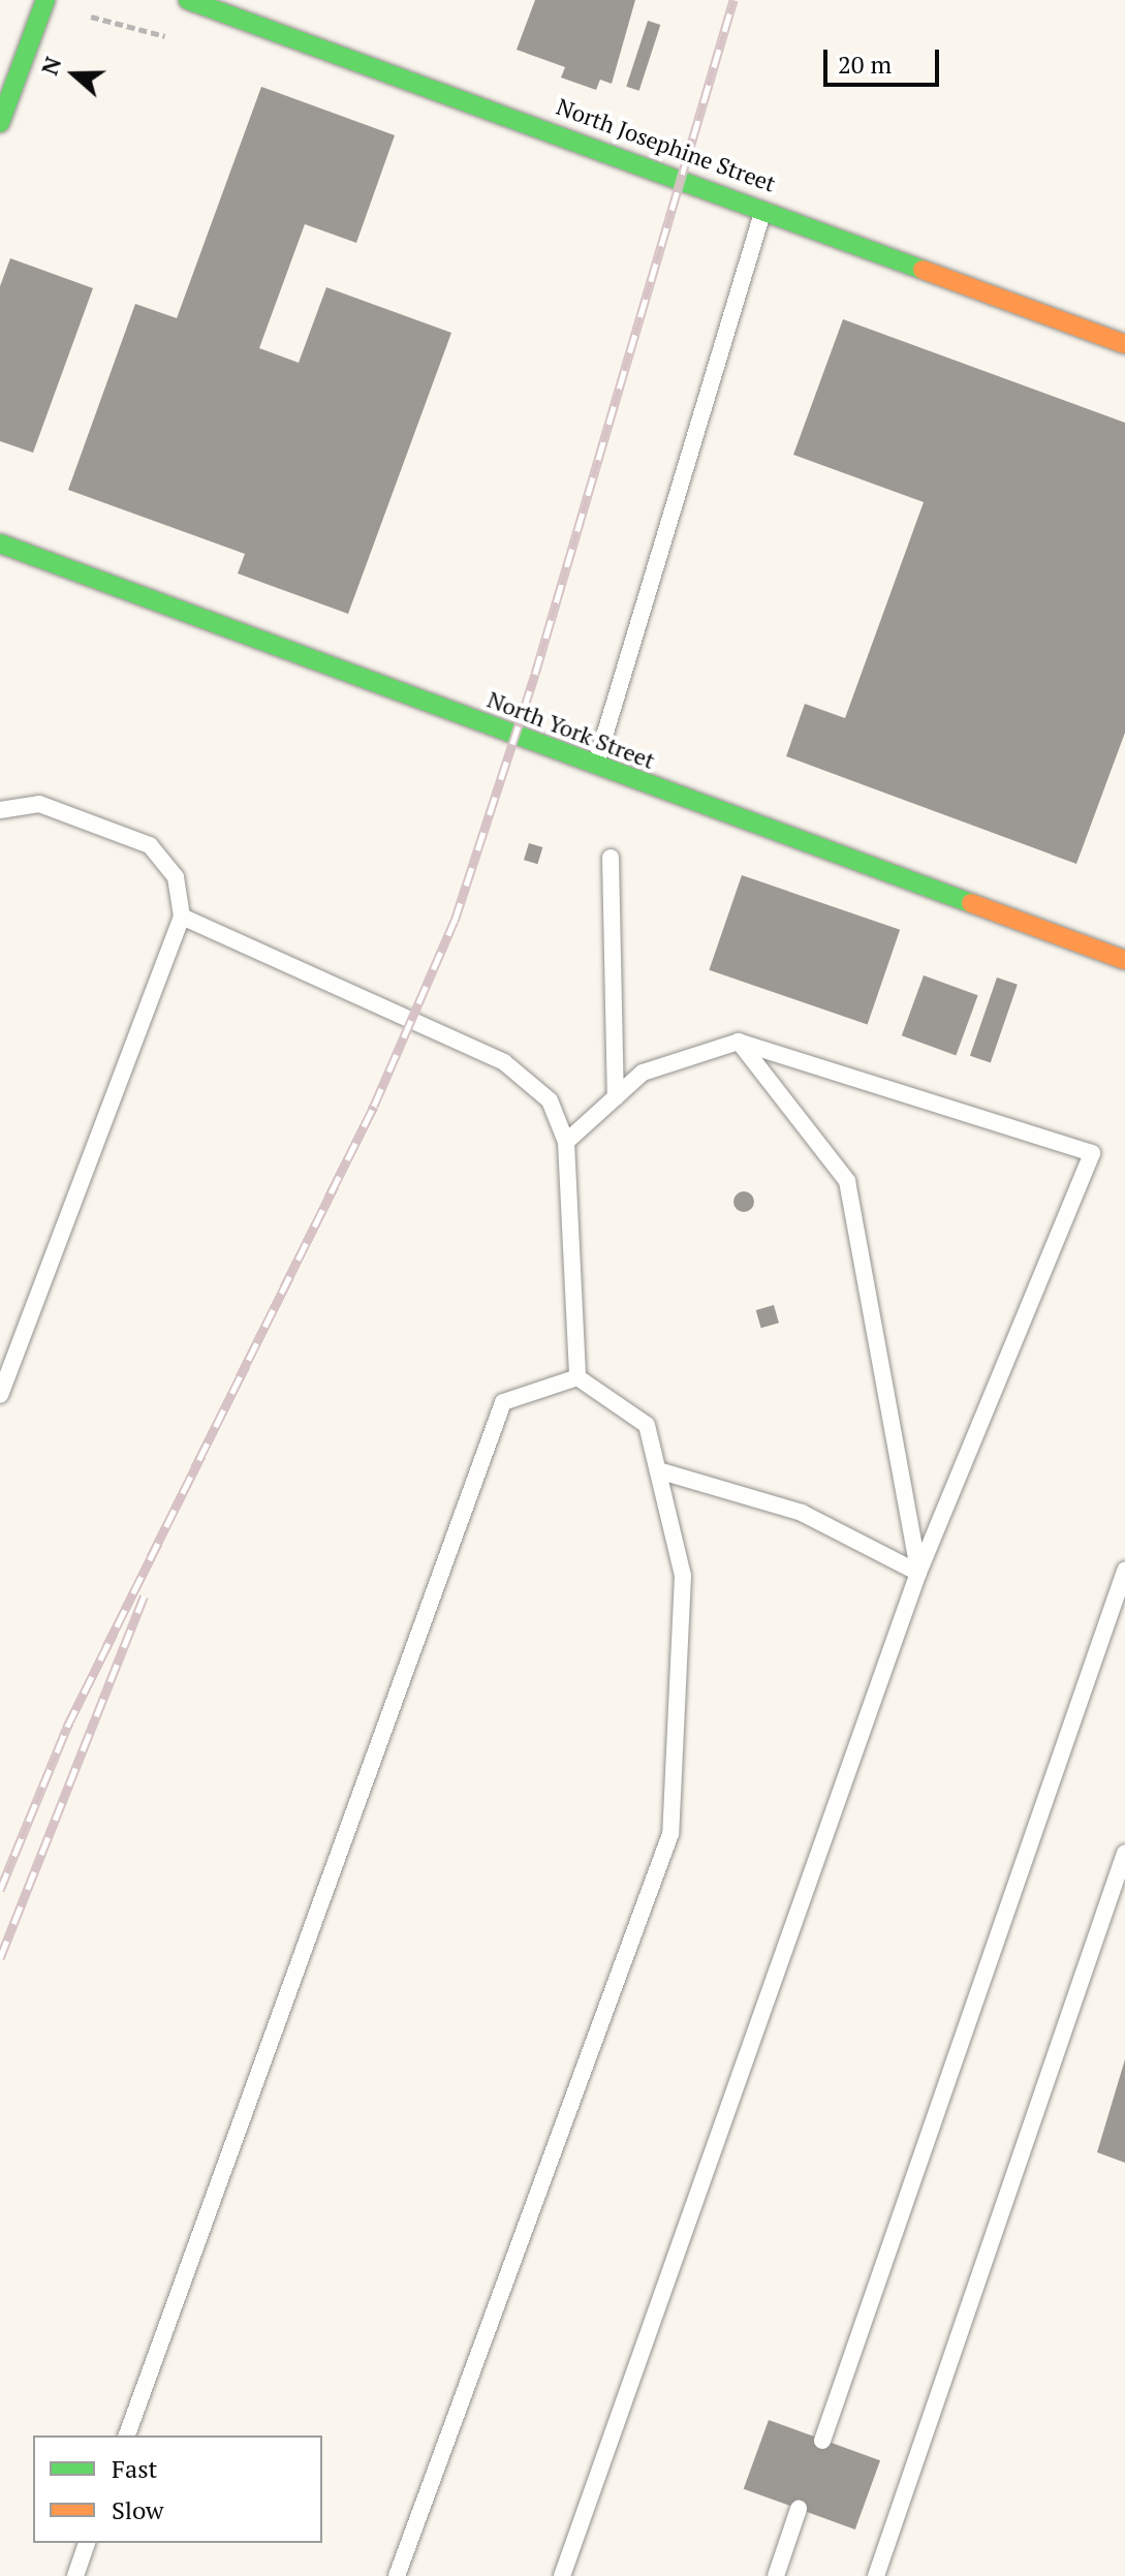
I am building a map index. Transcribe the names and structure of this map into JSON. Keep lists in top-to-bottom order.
{
  "streets": {
    "main road": ["North Josephine Street", "North York Street"]
  },
  "legend": ["Fast", "Slow"],
  "scale_bar": "20 m",
  "north": "left"
}
